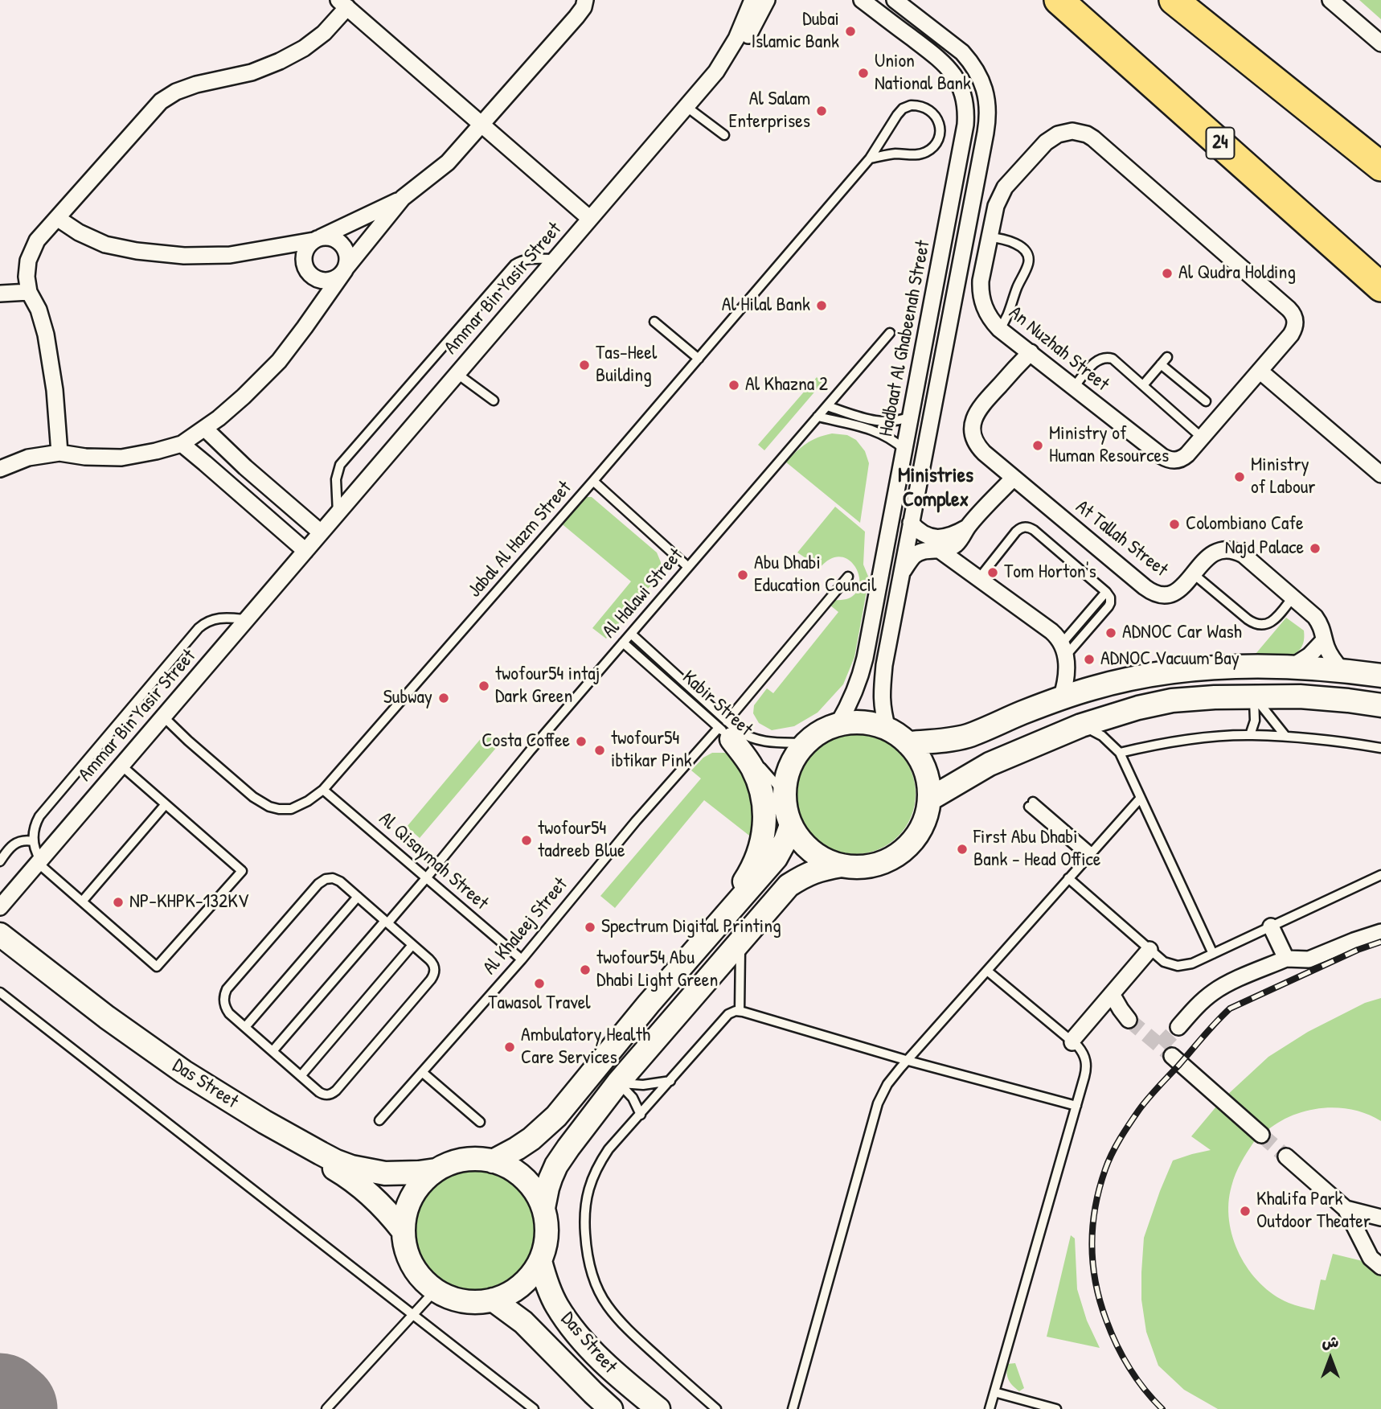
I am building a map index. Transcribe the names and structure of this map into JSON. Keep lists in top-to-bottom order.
{
  "streets": {
    "highway": ["24"],
    "street": [
      "Ammar Bin Yasir Street",
      "Hadbaat Al Ghabeenah Street",
      "An Nuzhah Street",
      "At Tallah Street",
      "Das Street"
    ],
    "lane": [
      "Jabal Al Hazm Street",
      "Al Halawi Street",
      "Kabir Street",
      "Al Qisaymah Street",
      "Al Khaleej Street"
    ]
  },
  "crossings": [
    ["Ammar Bin Yasir Street", "Jabal Al Hazm Street"],
    ["Hadbaat Al Ghabeenah Street", "Kabir Street"],
    ["An Nuzhah Street", "At Tallah Street"],
    ["Jabal Al Hazm Street", "Al Qisaymah Street"],
    ["Al Halawi Street", "Kabir Street"],
    ["Al Halawi Street", "Al Qisaymah Street"],
    ["Kabir Street", "Al Khaleej Street"],
    ["Al Qisaymah Street", "Al Khaleej Street"]
  ],
  "districts": ["Ministries Complex"],
  "places": [
    "Dubai Islamic Bank",
    "Union National Bank",
    "Al Salam Enterprises",
    "Al Qudra Holding",
    "Al Hilal Bank",
    "Tas-Heel Building",
    "Al Khazna 2",
    "Ministry of Human Resources",
    "Ministry of Labour",
    "Colombiano Cafe",
    "Najd Palace",
    "Tom Horton's",
    "Abu Dhabi Education Council",
    "ADNOC Car Wash",
    "ADNOC Vacuum Bay",
    "twofour54 intaj Dark Green",
    "Subway",
    "Costa Coffee",
    "twofour54 ibtikar Pink",
    "twofour54 tadreeb Blue",
    "First Abu Dhabi Bank - Head Office",
    "NP-KHPK-132KV",
    "Spectrum Digital Printing",
    "twofour54 Abu Dhabi Light Green",
    "Tawasol Travel",
    "Ambulatory Health Care Services",
    "Khalifa Park Outdoor Theater"
  ],
  "north": "top"
}
